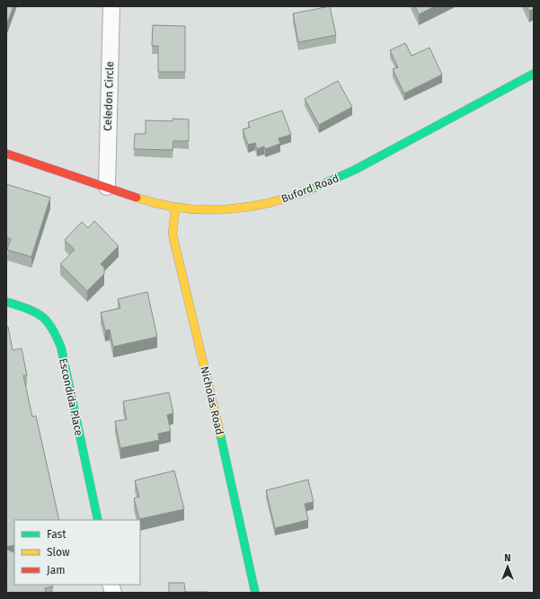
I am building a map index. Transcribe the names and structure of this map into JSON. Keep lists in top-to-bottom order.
{
  "streets": {
    "street": [
      "Celedon Circle",
      "Buford Road",
      "Escondida Place",
      "Nicholas Road"
    ]
  },
  "crossings": [
    ["Celedon Circle", "Buford Road"],
    ["Buford Road", "Nicholas Road"]
  ],
  "legend": ["Fast", "Slow", "Jam"],
  "north": "top"
}
